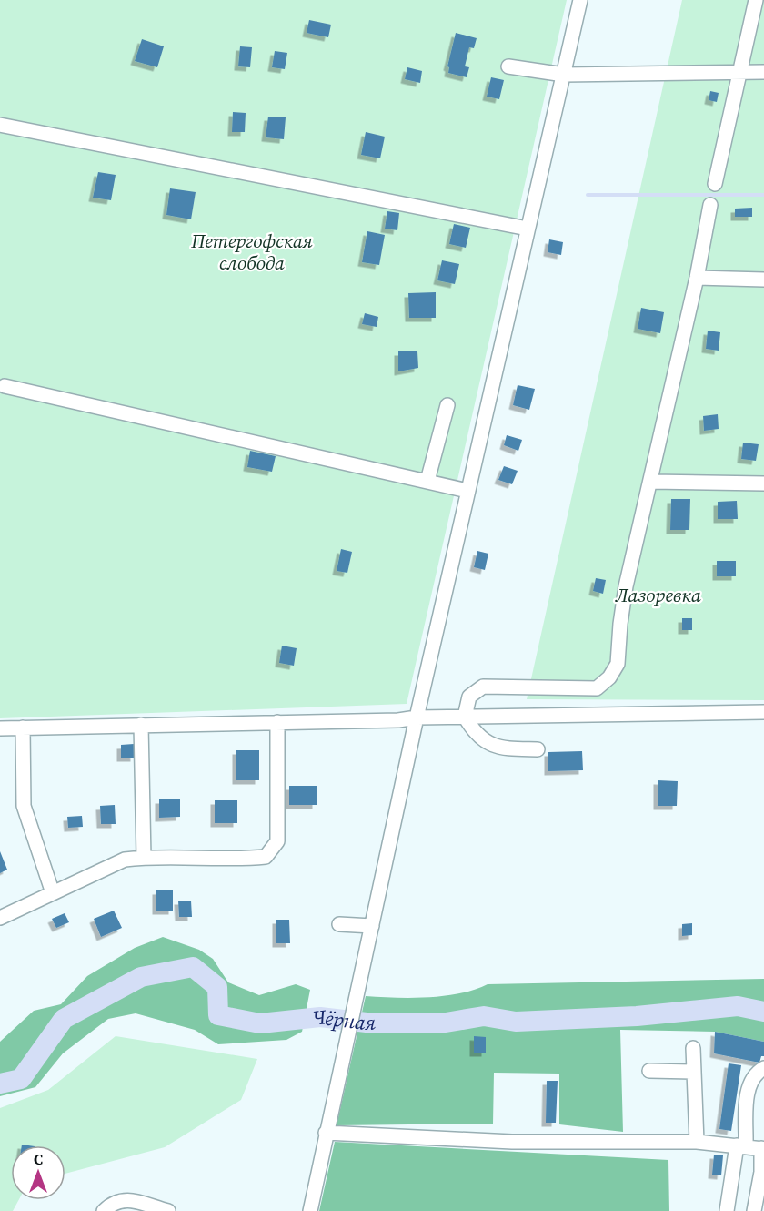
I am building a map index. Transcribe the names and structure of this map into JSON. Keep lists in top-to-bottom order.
{
  "water": ["Чёрная"],
  "parks": ["Петергофская слобода", "Лазоревка"],
  "north": "top"
}
